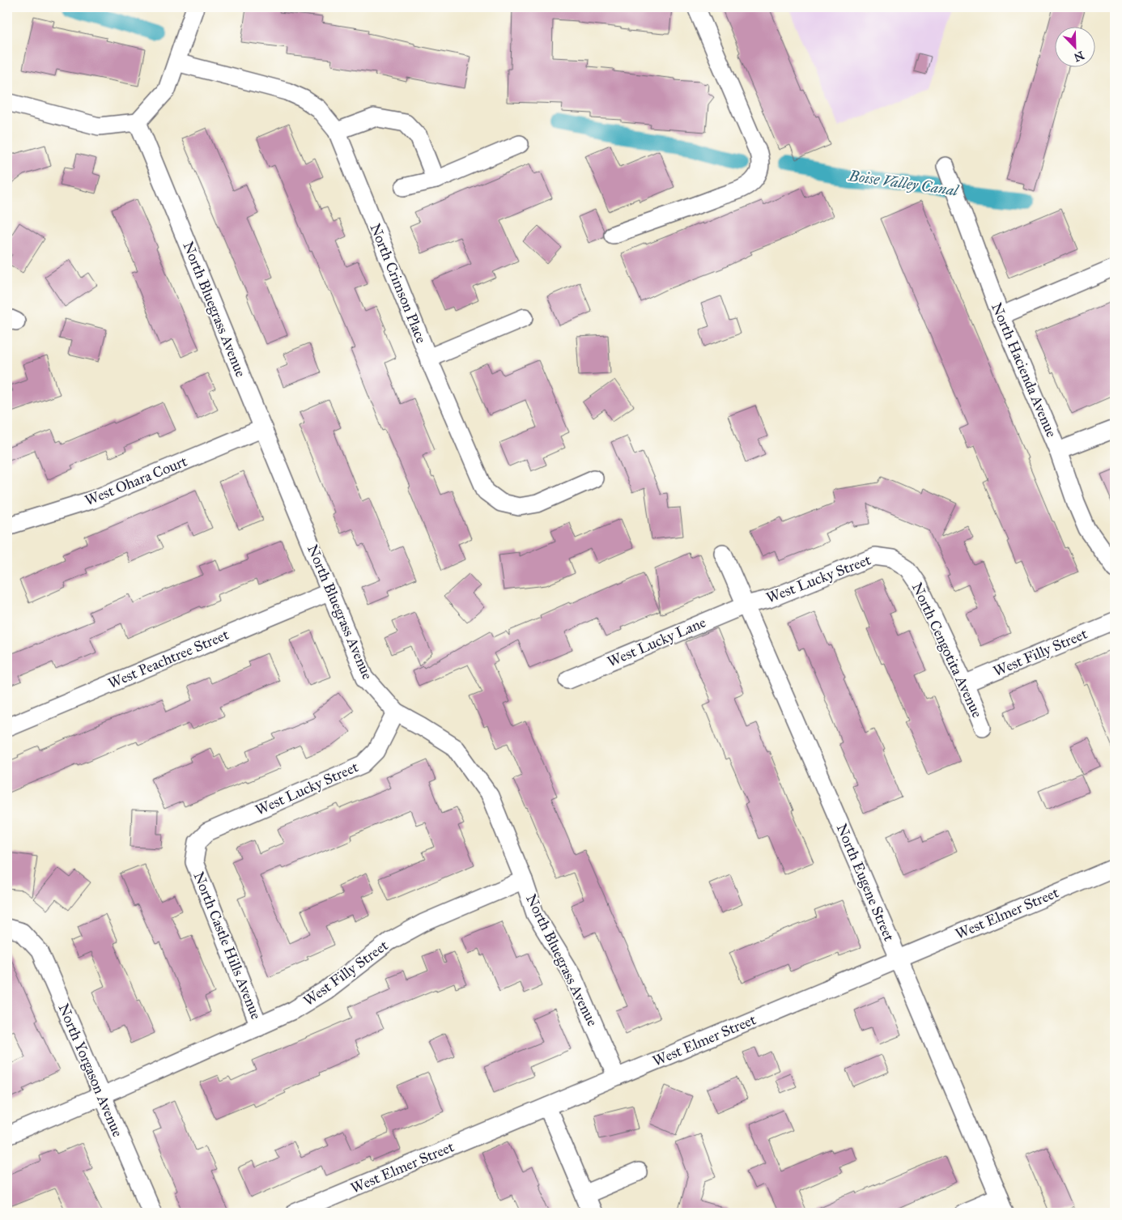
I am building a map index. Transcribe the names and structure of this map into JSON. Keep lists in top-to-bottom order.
{
  "streets": {
    "street": [
      "North Crimson Place",
      "North Bluegrass Avenue",
      "North Hacienda Avenue",
      "West Ohara Court",
      "West Lucky Street",
      "West Lucky Lane",
      "North Cengotita Avenue",
      "West Filly Street",
      "West Peachtree Street",
      "North Eugene Street",
      "West Elmer Street",
      "North Castle Hills Avenue",
      "North Yorgason Avenue"
    ]
  },
  "crossings": [
    ["North Bluegrass Avenue", "West Ohara Court"],
    ["North Bluegrass Avenue", "West Lucky Street"],
    ["North Bluegrass Avenue", "West Filly Street"],
    ["North Bluegrass Avenue", "West Peachtree Street"],
    ["North Bluegrass Avenue", "West Elmer Street"],
    ["West Lucky Street", "West Lucky Lane"],
    ["West Lucky Street", "North Cengotita Avenue"],
    ["West Lucky Street", "North Eugene Street"],
    ["West Lucky Street", "North Castle Hills Avenue"],
    ["West Lucky Lane", "North Eugene Street"],
    ["North Cengotita Avenue", "West Filly Street"],
    ["West Filly Street", "North Castle Hills Avenue"],
    ["West Filly Street", "North Yorgason Avenue"],
    ["North Eugene Street", "West Elmer Street"]
  ],
  "water": ["Boise Valley Canal"],
  "north": "bottom right"
}
